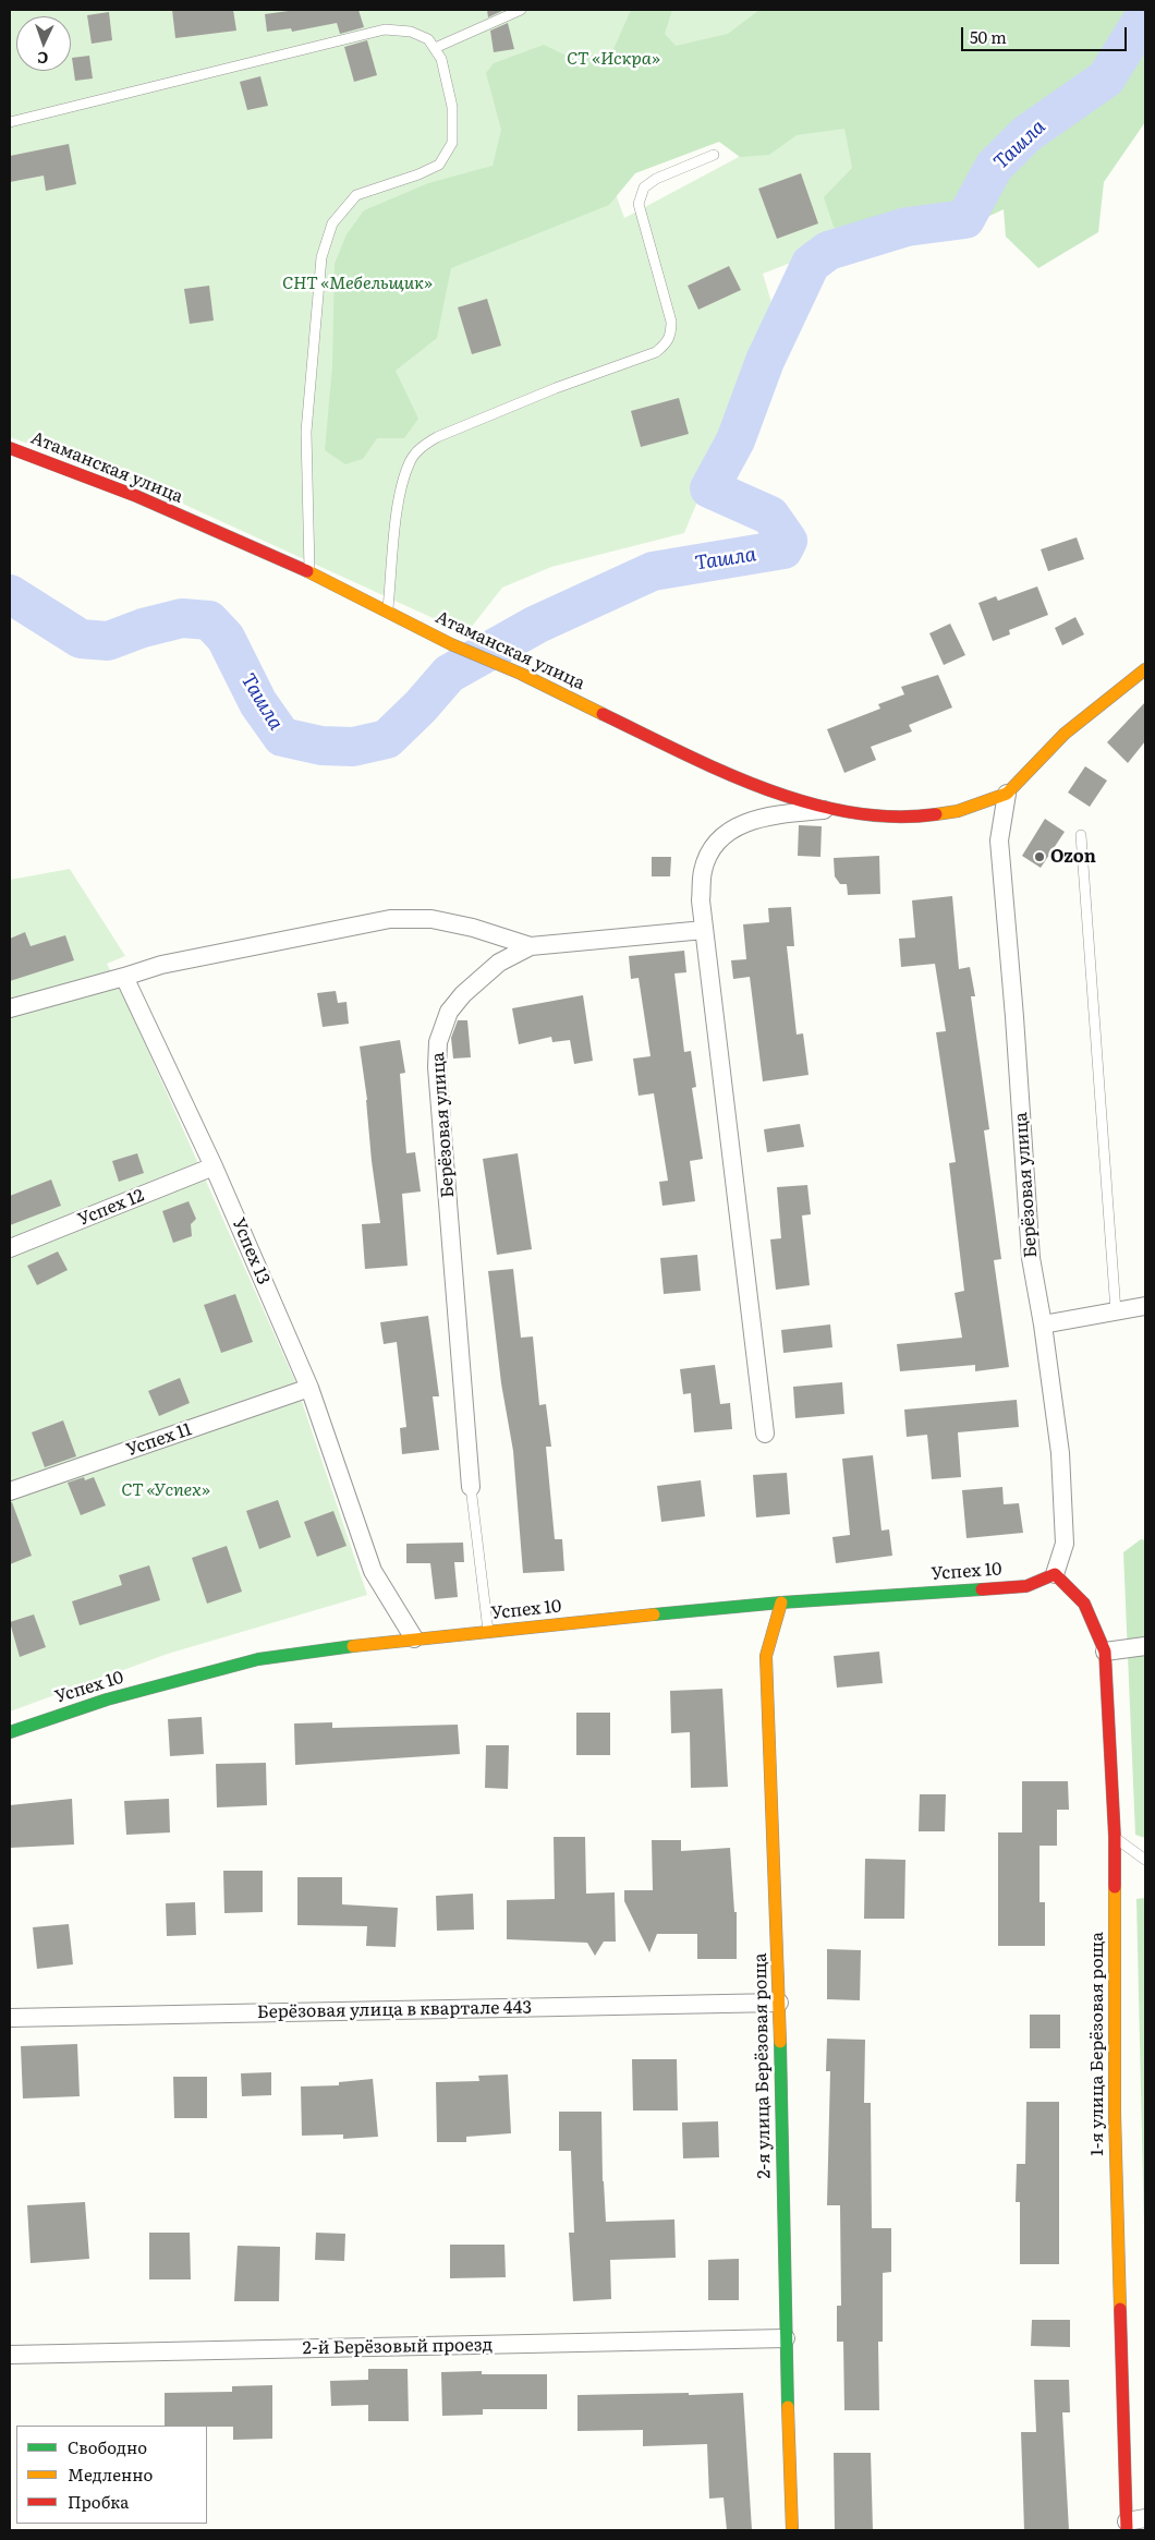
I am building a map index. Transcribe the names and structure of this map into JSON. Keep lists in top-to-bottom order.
{
  "streets": {
    "street": [
      "Атаманская улица",
      "Берёзовая улица",
      "Успех 12",
      "Успех 13",
      "Успех 11",
      "Успех 10",
      "Берёзовая улица в квартале 443",
      "1-я улица Берёзовая роща",
      "2-я улица Берёзовая роща",
      "2-й Берёзовый проезд"
    ]
  },
  "crossings": [
    ["Атаманская улица", "Берёзовая улица"],
    ["Берёзовая улица", "Успех 10"],
    ["Берёзовая улица", "1-я улица Берёзовая роща"],
    ["Успех 12", "Успех 13"],
    ["Успех 13", "Успех 11"],
    ["Успех 13", "Успех 10"],
    ["Успех 10", "1-я улица Берёзовая роща"],
    ["Успех 10", "2-я улица Берёзовая роща"],
    ["Берёзовая улица в квартале 443", "2-я улица Берёзовая роща"],
    ["2-я улица Берёзовая роща", "2-й Берёзовый проезд"]
  ],
  "water": ["Ташла"],
  "parks": ["СТ «Искра»", "СНТ «Мебельщик»", "СТ «Успех»"],
  "places": ["Ozon"],
  "legend": ["Свободно", "Медленно", "Пробка"],
  "scale_bar": "50 m",
  "north": "bottom"
}
